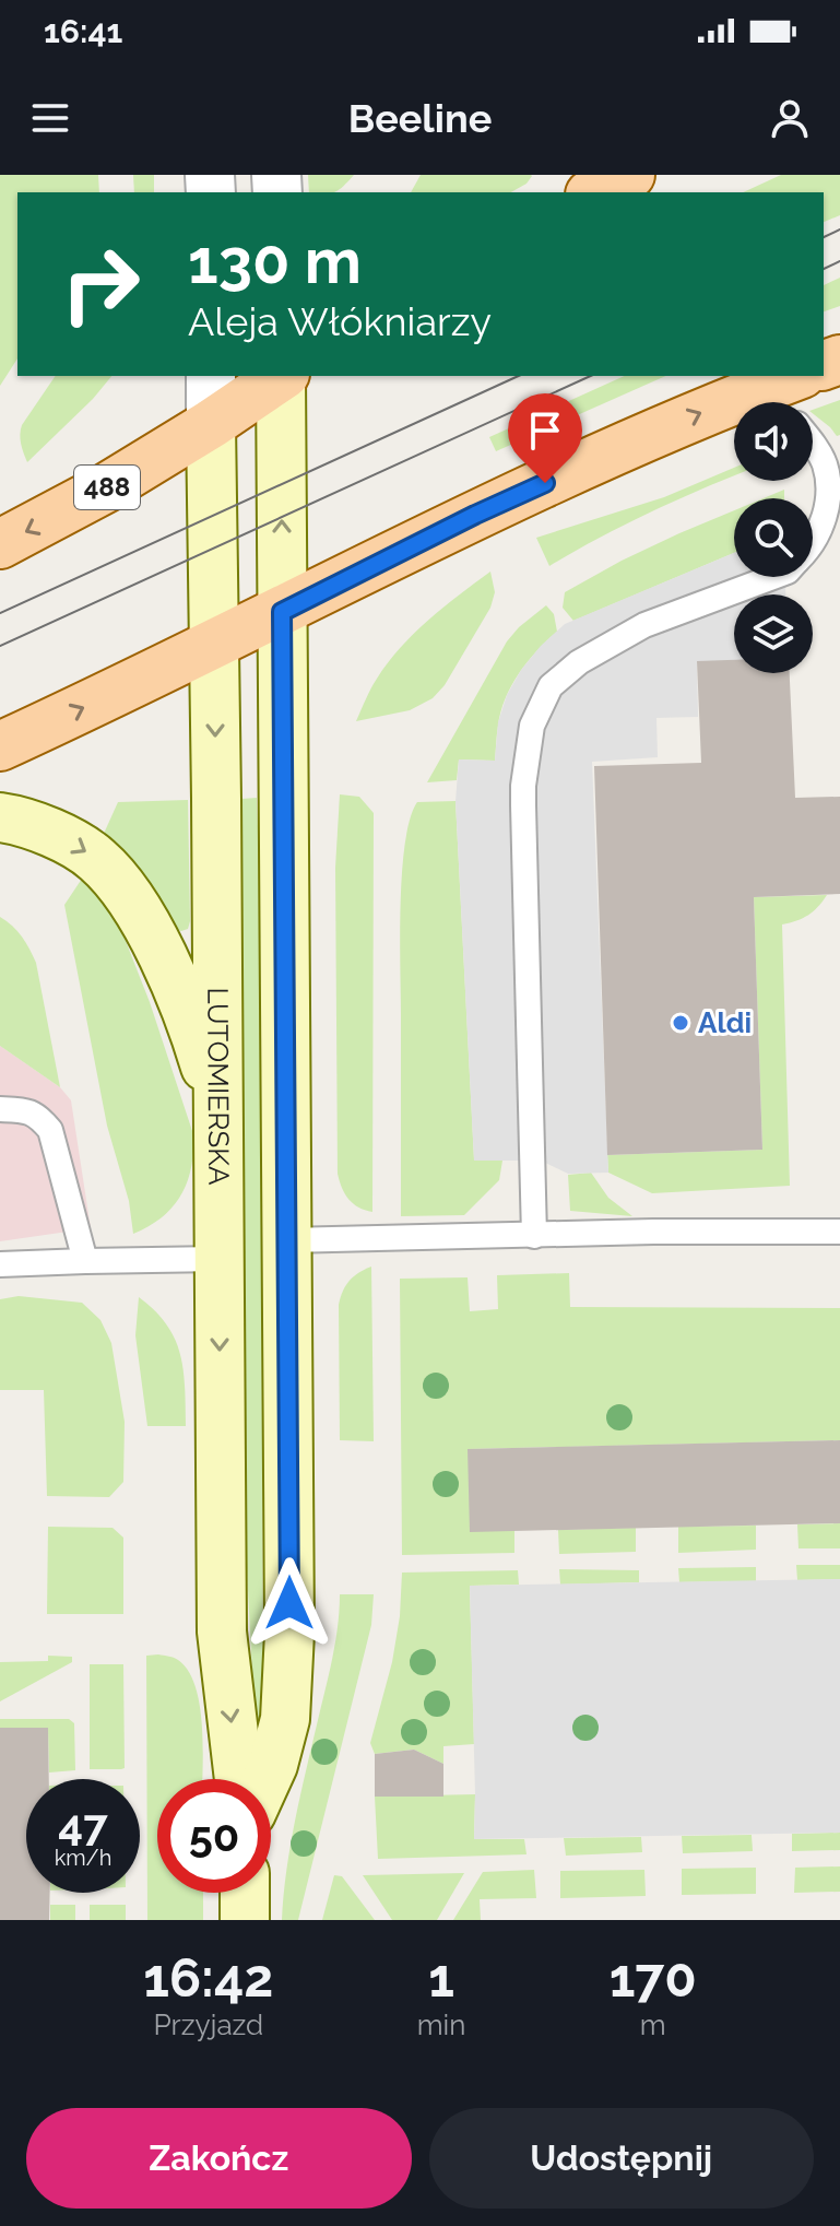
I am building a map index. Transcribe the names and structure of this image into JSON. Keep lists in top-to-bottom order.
{
  "streets": {
    "main road": ["488", "LUTOMIERSKA"]
  },
  "crossings": [
    ["488", "LUTOMIERSKA"]
  ],
  "one_way": ["LUTOMIERSKA"],
  "places": ["Aldi"],
  "page": {
    "status": "16:41",
    "header": "Beeline",
    "turn": ["130 m", "Aleja Włókniarzy"],
    "speed": "47 km/h",
    "limit": "50",
    "eta": [
      "16:42",
      "Przyjazd",
      "1",
      "min",
      "170",
      "m"
    ],
    "buttons": ["Zakończ", "Udostępnij"]
  }
}
